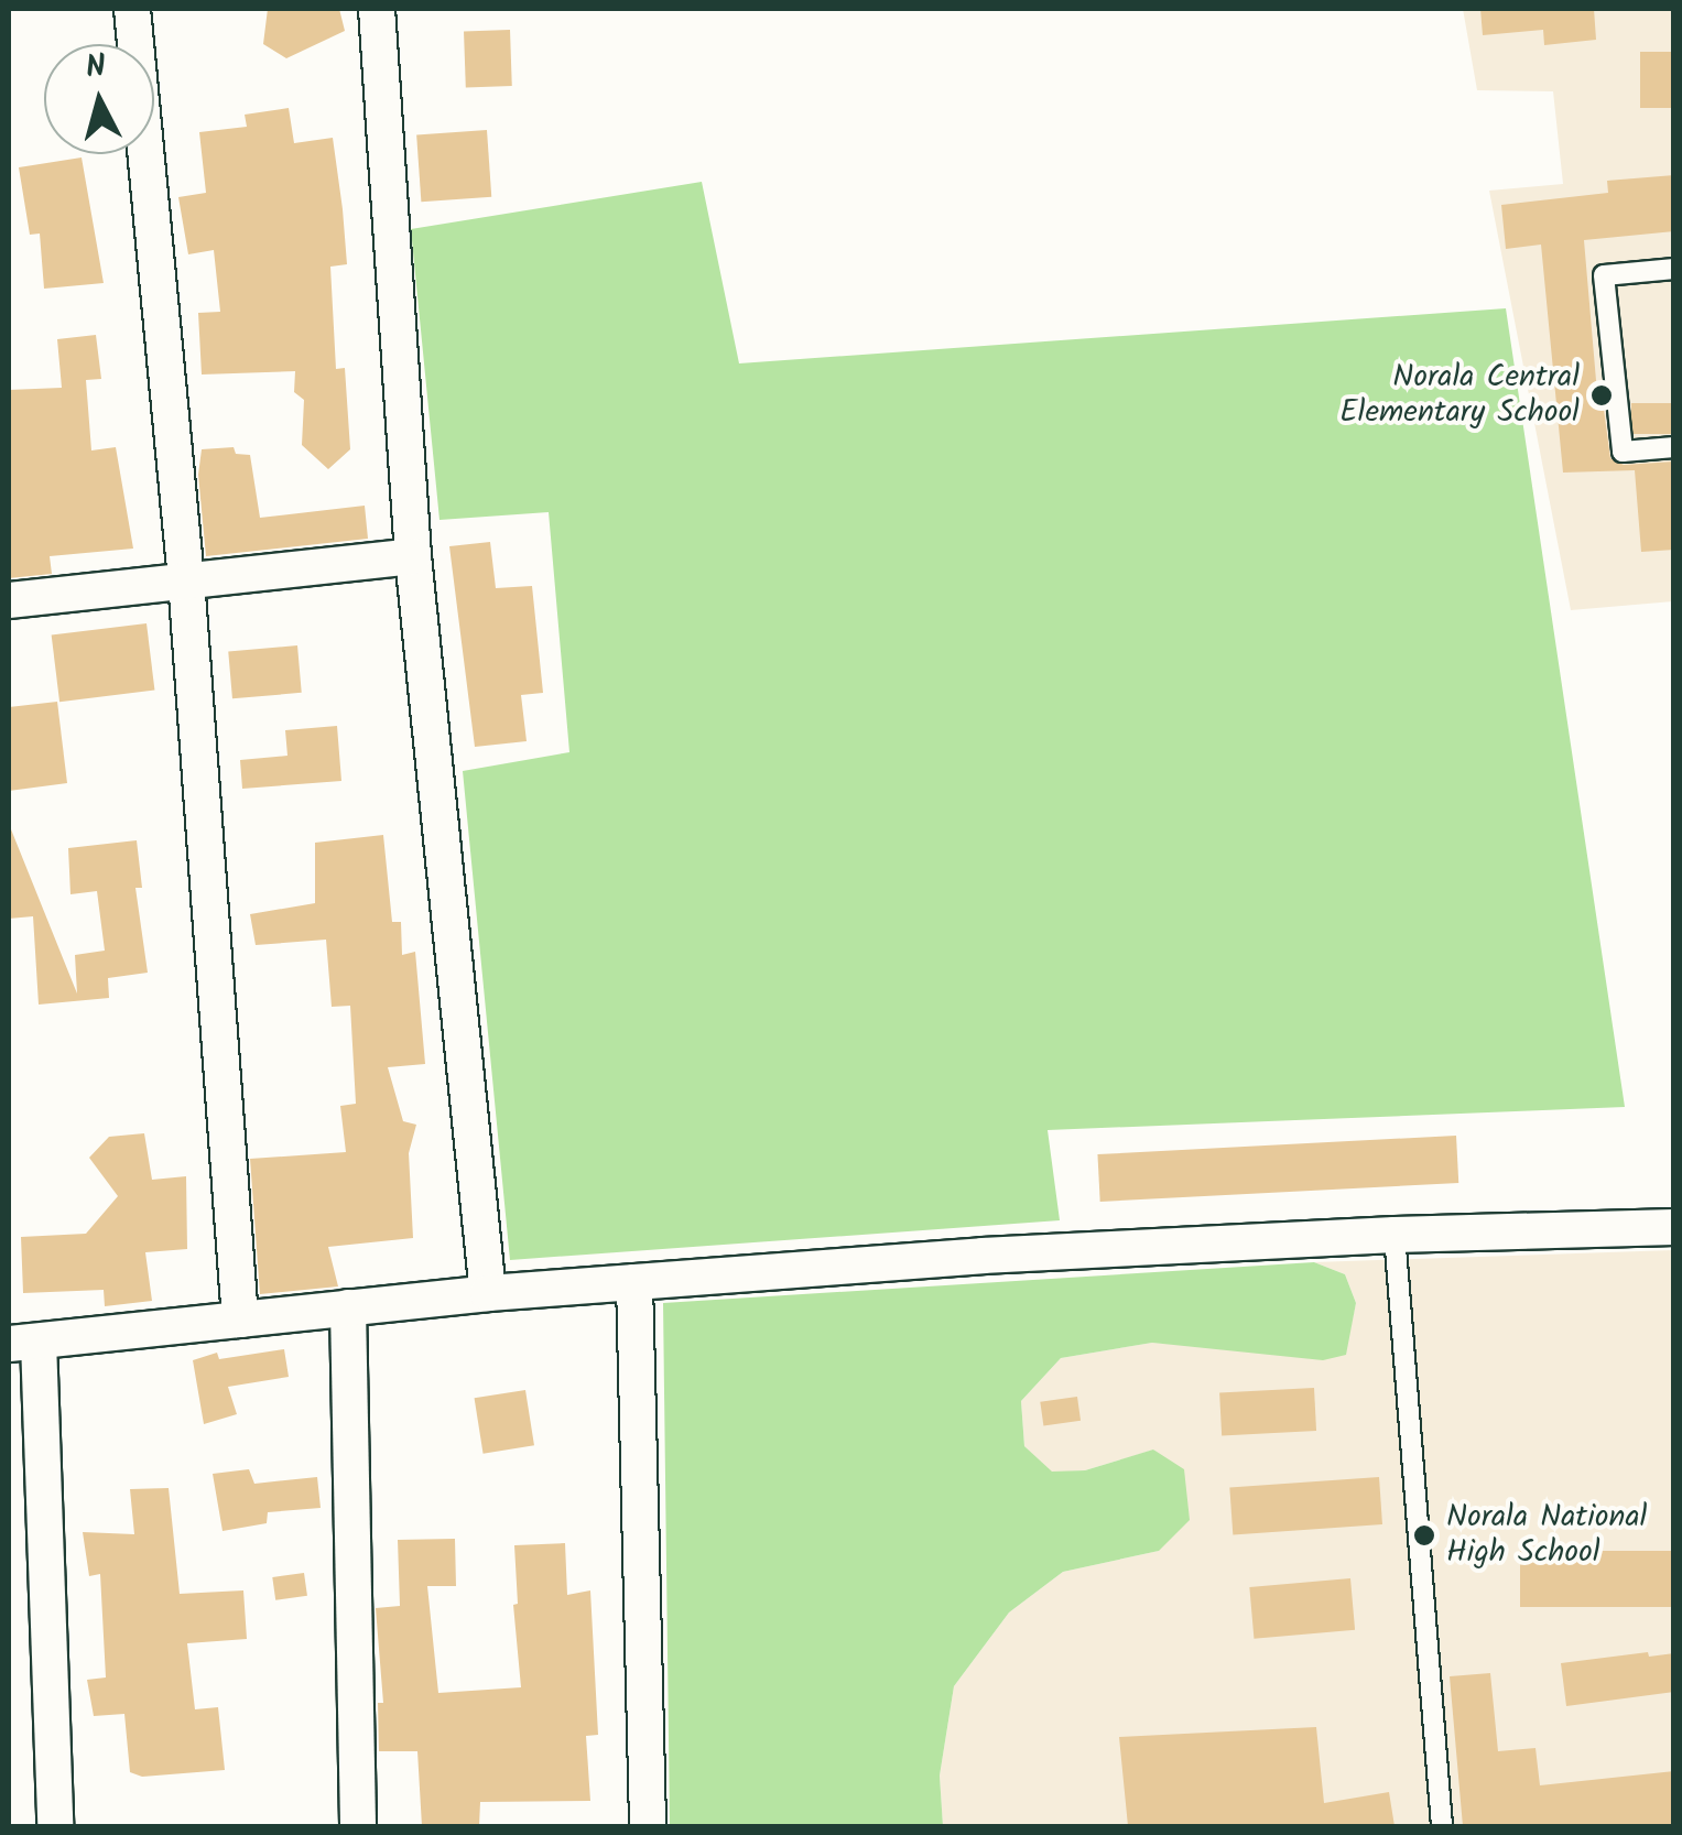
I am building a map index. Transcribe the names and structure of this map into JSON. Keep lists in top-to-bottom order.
{
  "places": ["Norala Central Elementary School", "Norala National High School"],
  "north": "top"
}
